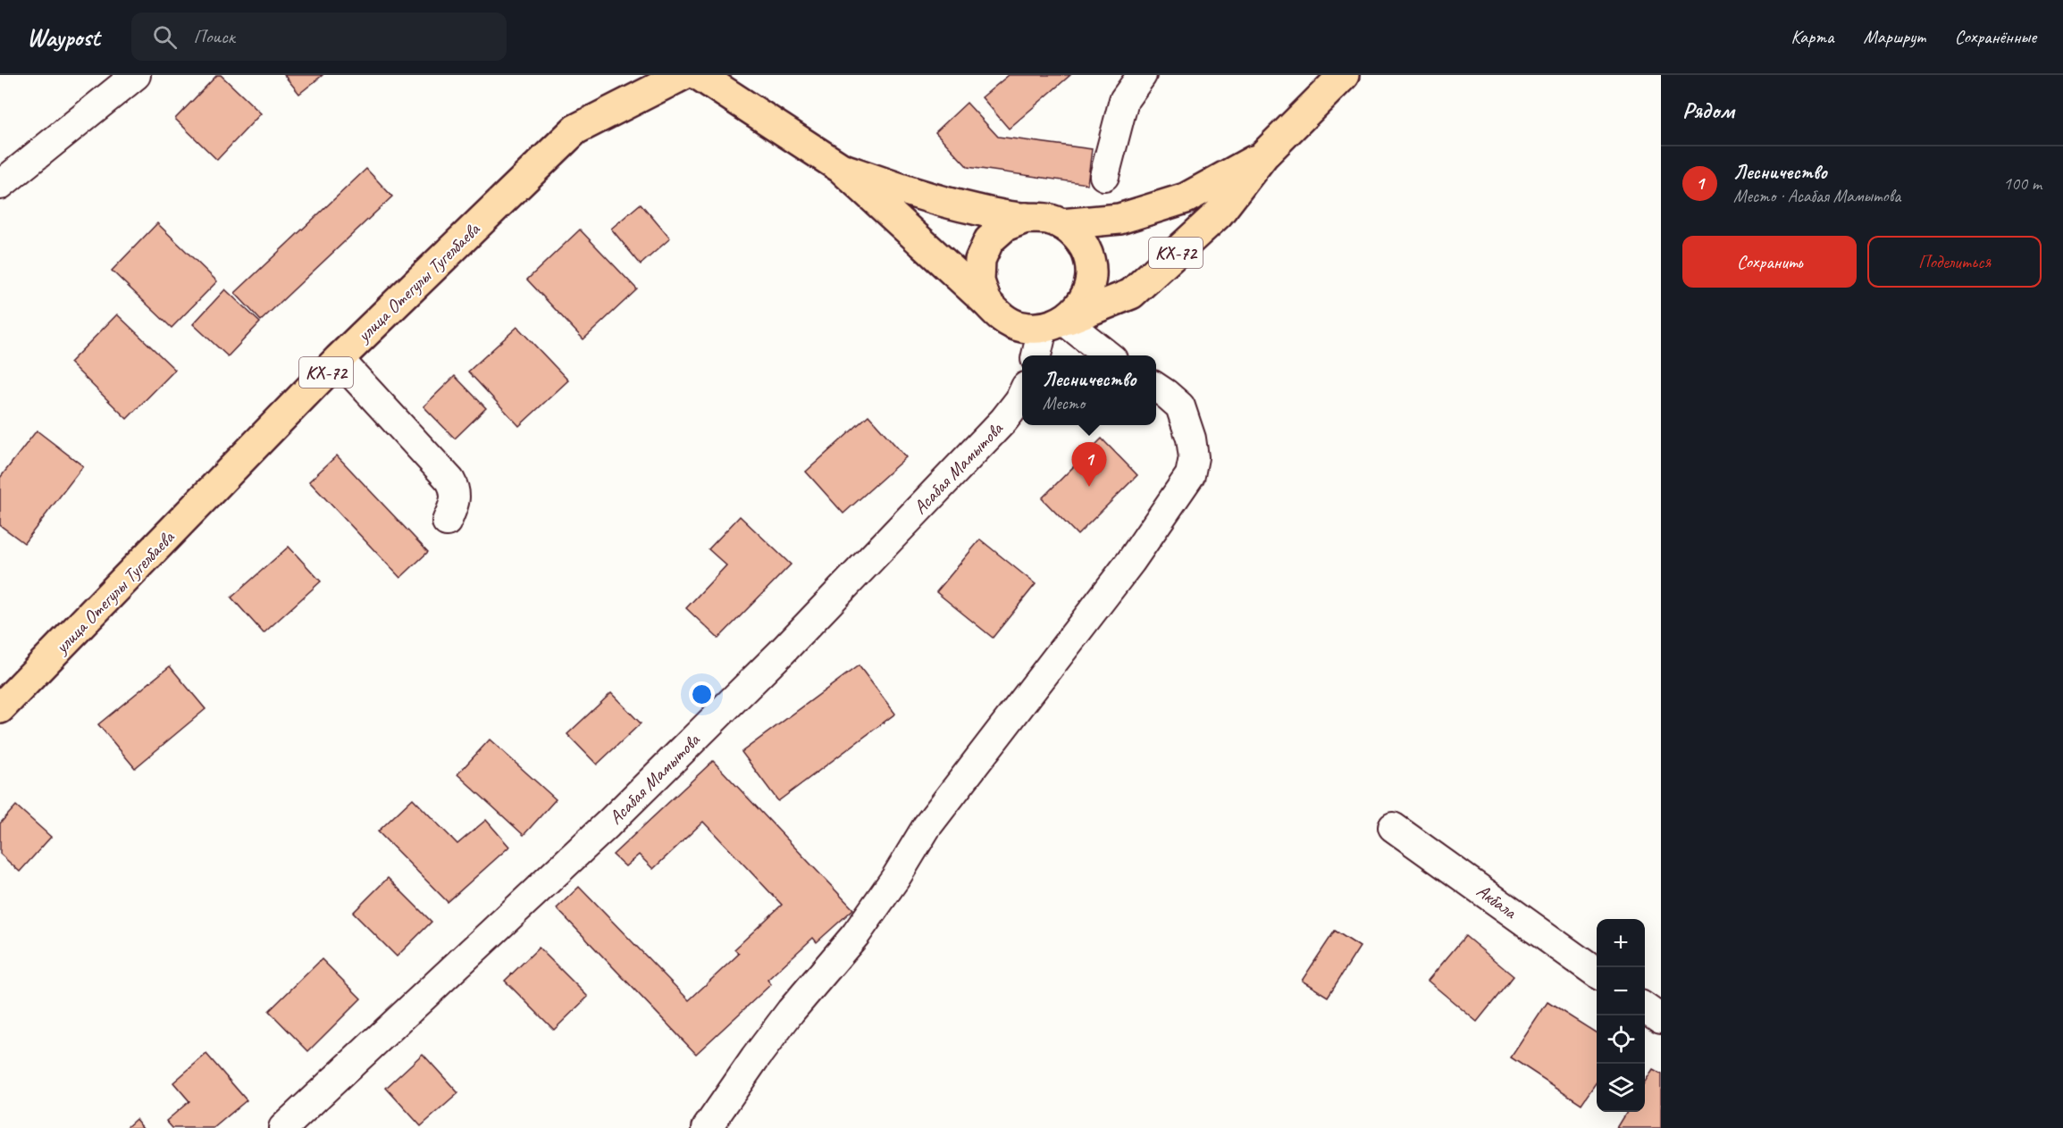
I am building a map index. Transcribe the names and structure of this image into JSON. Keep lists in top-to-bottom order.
{
  "streets": {
    "main road": ["КХ-72", "улица Отегулы Тугелбаева"],
    "street": ["Асабая Мамытова", "Акбала"]
  },
  "page": {
    "header": "Waypost",
    "search": "Поиск",
    "nav": ["Карта", "Маршрут", "Сохранённые"],
    "heading": "Рядом",
    "list": [
      {
        "mark": "1",
        "name": "Лесничество",
        "note": "Место · Асабая Мамытова",
        "value": "100 m"
      }
    ],
    "buttons": ["Сохранить", "Поделиться"],
    "popup": ["Лесничество", "Место"],
    "pins": "1",
    "map_buttons": ["+", "−"]
  }
}
